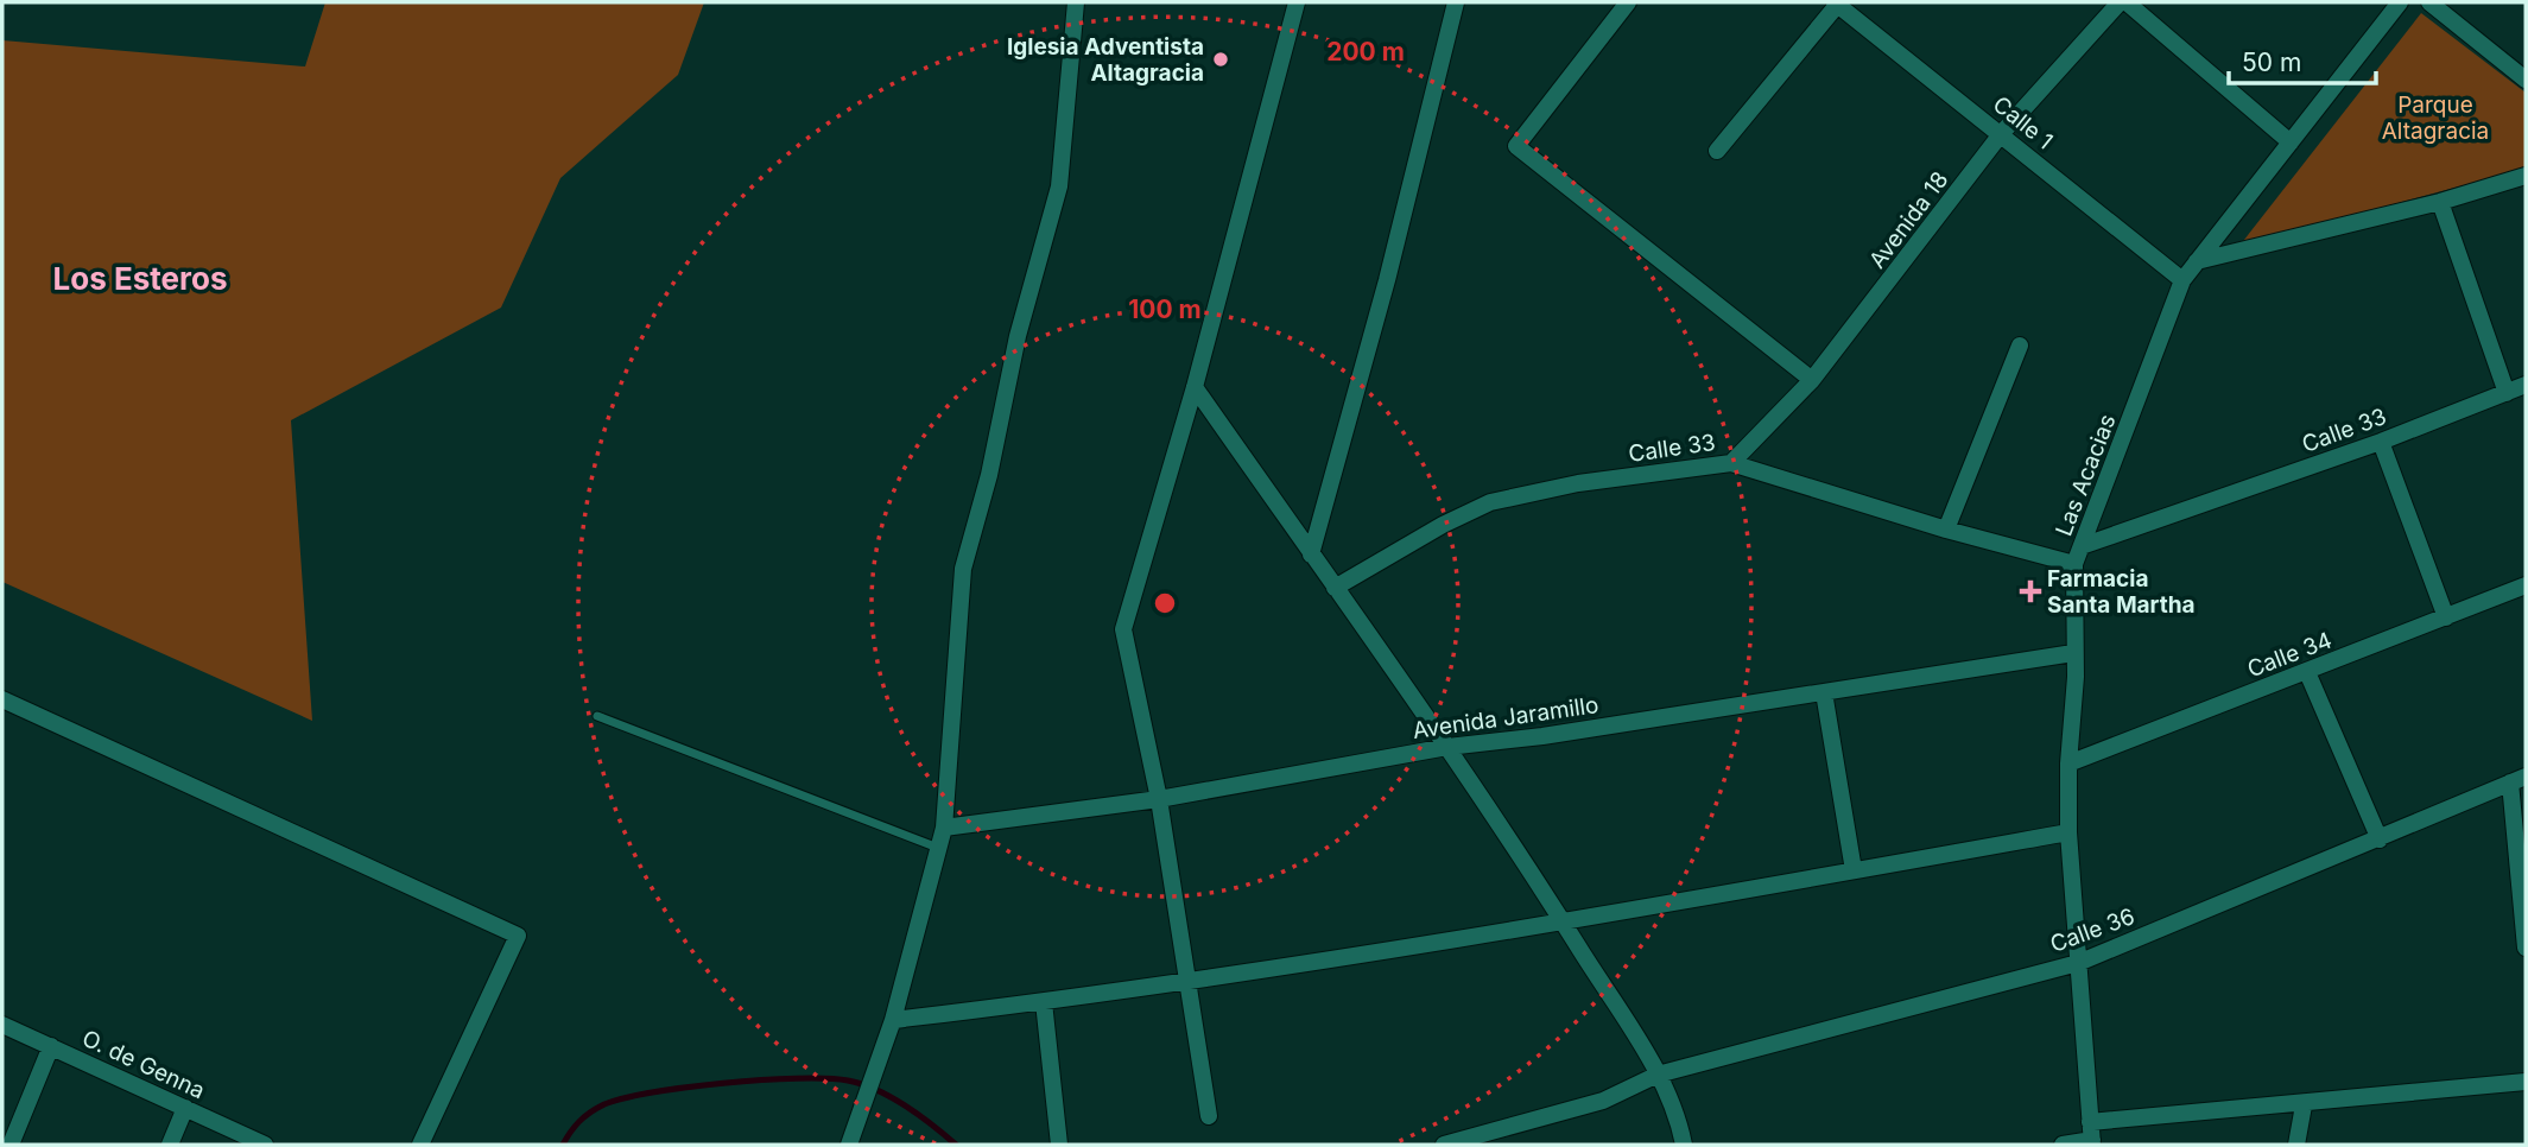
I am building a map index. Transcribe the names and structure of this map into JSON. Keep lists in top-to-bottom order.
{
  "streets": {
    "street": [
      "Calle 1",
      "Avenida 18",
      "Calle 33",
      "Las Acacias",
      "Calle 34",
      "Avenida Jaramillo",
      "Calle 36",
      "O. de Genna"
    ]
  },
  "crossings": [
    ["Calle 1", "Avenida 18"],
    ["Calle 1", "Las Acacias"],
    ["Avenida 18", "Calle 33"],
    ["Calle 33", "Las Acacias"],
    ["Las Acacias", "Calle 34"],
    ["Las Acacias", "Avenida Jaramillo"],
    ["Las Acacias", "Calle 36"]
  ],
  "districts": ["Los Esteros"],
  "parks": ["Parque Altagracia"],
  "places": {
    "other": ["Iglesia Adventista Altagracia"],
    "health": ["Farmacia Santa Martha"]
  },
  "scale_bar": "50 m",
  "rings": ["200 m", "100 m"]
}
